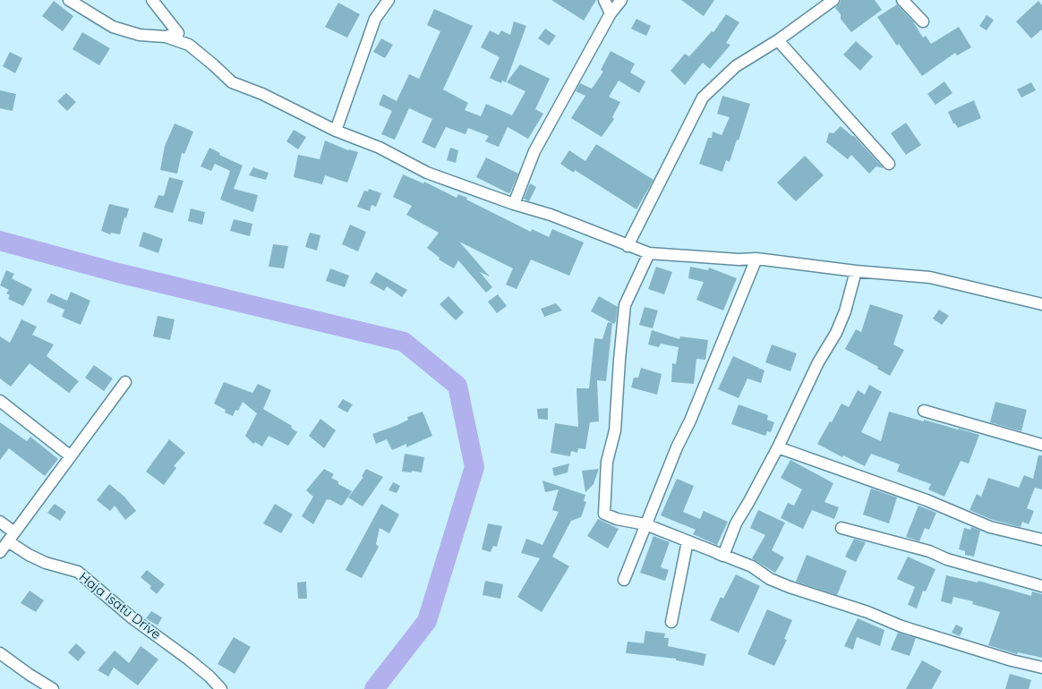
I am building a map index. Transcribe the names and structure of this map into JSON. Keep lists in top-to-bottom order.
{
  "streets": {
    "street": ["Haja Isatu Drive"]
  }
}
